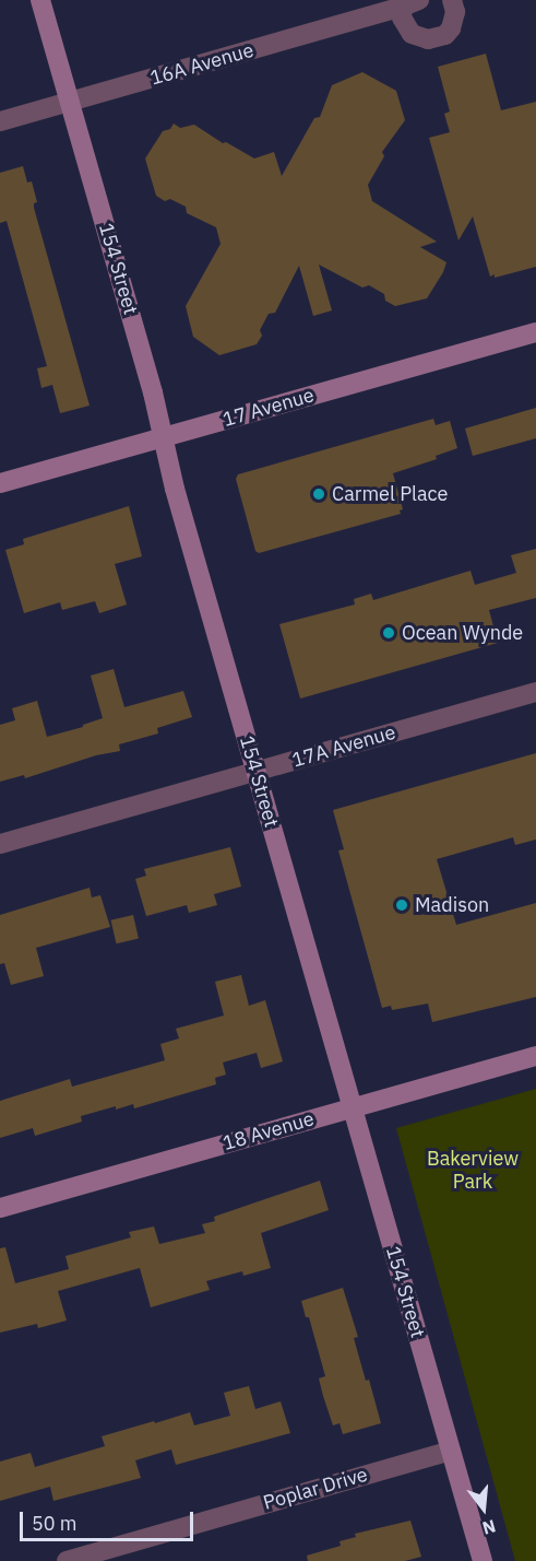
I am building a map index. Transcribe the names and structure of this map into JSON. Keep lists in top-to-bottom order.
{
  "streets": {
    "street": [
      "16A Avenue",
      "154 Street",
      "17 Avenue",
      "17A Avenue",
      "18 Avenue",
      "Poplar Drive"
    ]
  },
  "crossings": [
    ["16A Avenue", "154 Street"],
    ["154 Street", "17 Avenue"],
    ["154 Street", "17A Avenue"],
    ["154 Street", "18 Avenue"],
    ["154 Street", "Poplar Drive"]
  ],
  "parks": ["Bakerview Park"],
  "places": ["Carmel Place", "Ocean Wynde", "Madison"],
  "scale_bar": "50 m",
  "north": "bottom"
}
